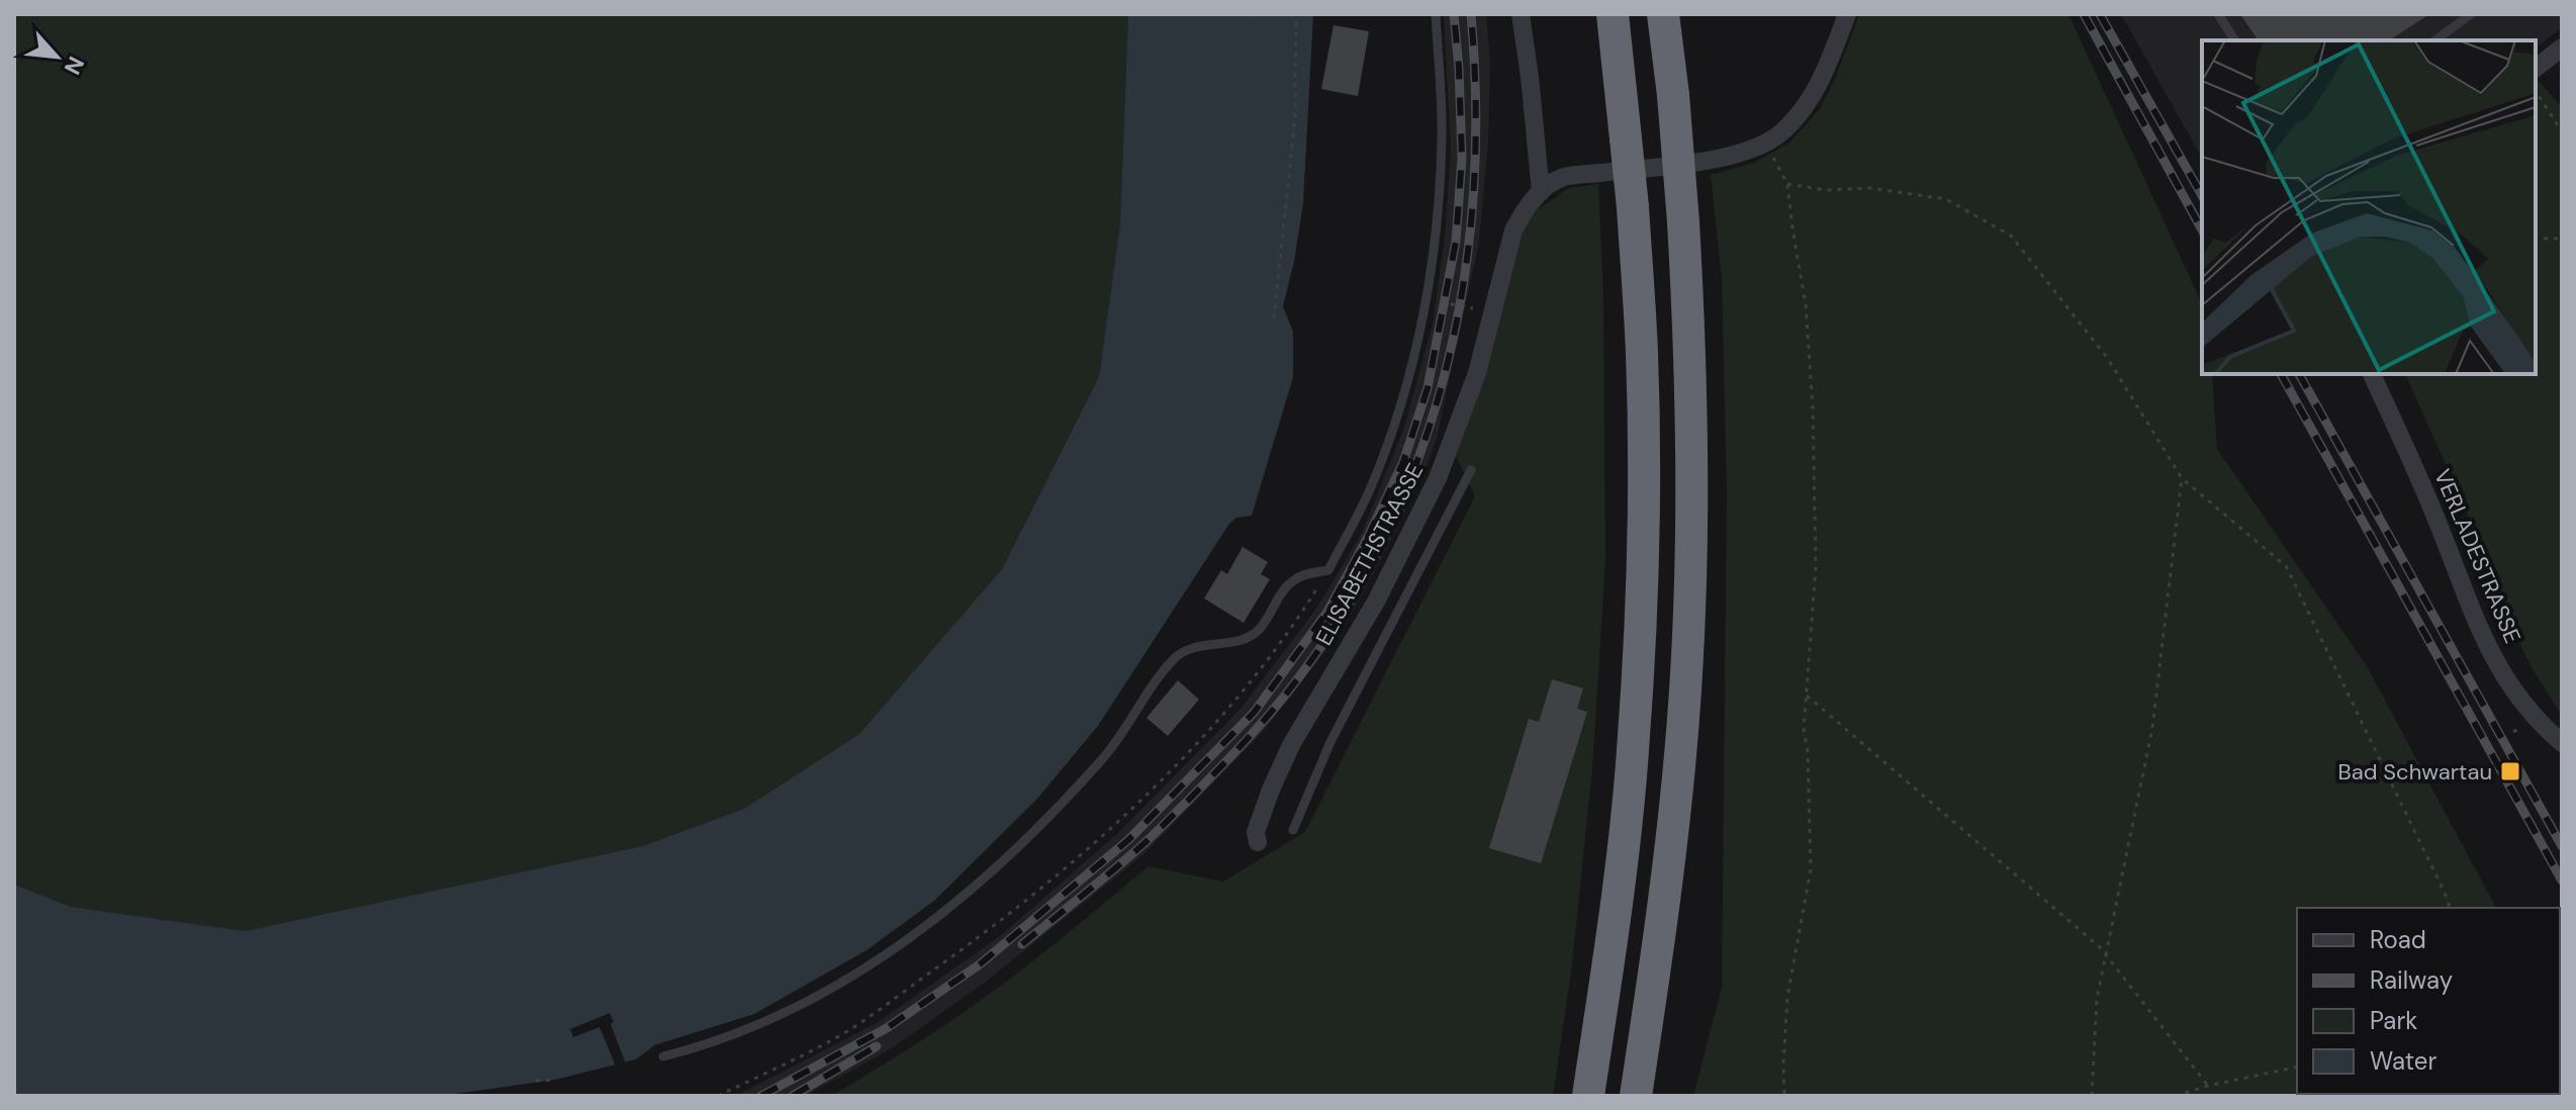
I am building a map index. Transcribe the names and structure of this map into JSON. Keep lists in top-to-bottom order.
{
  "streets": {
    "street": ["ELISABETHSTRASSE", "VERLADESTRASSE"]
  },
  "places": {
    "transit": ["Bad Schwartau"]
  },
  "legend": [
    "Road",
    "Railway",
    "Park",
    "Water"
  ],
  "north": "bottom right"
}
